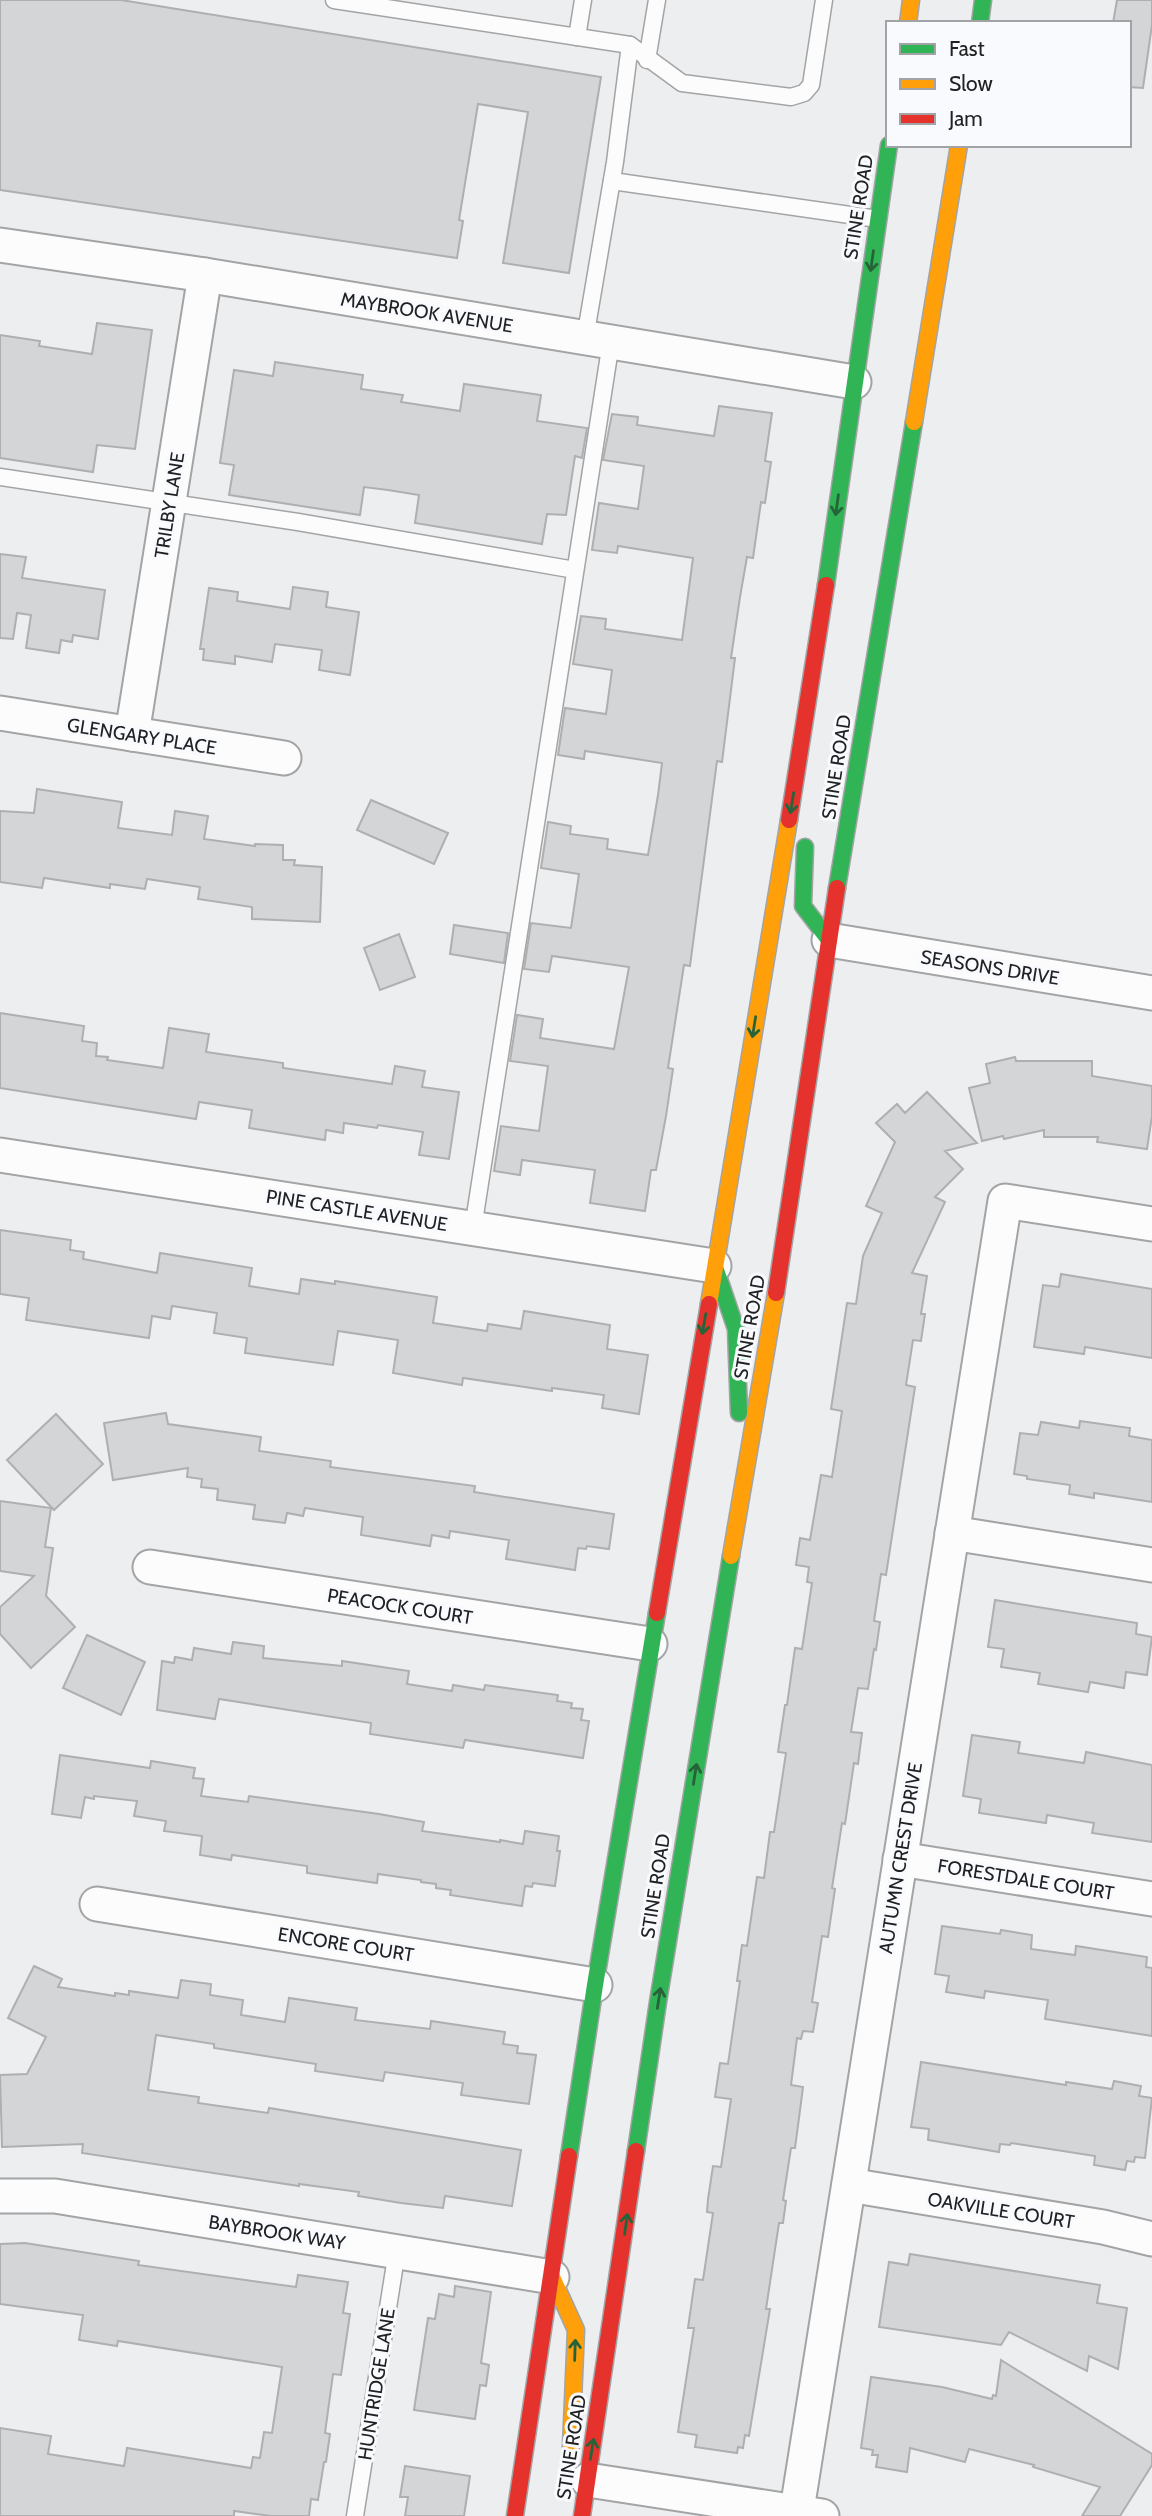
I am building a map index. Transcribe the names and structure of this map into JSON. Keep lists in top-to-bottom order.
{
  "streets": {
    "main road": ["STINE ROAD"],
    "street": [
      "MAYBROOK AVENUE",
      "TRILBY LANE",
      "GLENGARY PLACE",
      "SEASONS DRIVE",
      "PINE CASTLE AVENUE",
      "PEACOCK COURT",
      "AUTUMN CREST DRIVE",
      "FORESTDALE COURT",
      "ENCORE COURT",
      "OAKVILLE COURT",
      "BAYBROOK WAY"
    ],
    "lane": ["HUNTRIDGE LANE"]
  },
  "crossings": [
    ["STINE ROAD", "MAYBROOK AVENUE"],
    ["STINE ROAD", "SEASONS DRIVE"],
    ["STINE ROAD", "PINE CASTLE AVENUE"],
    ["STINE ROAD", "PEACOCK COURT"],
    ["STINE ROAD", "ENCORE COURT"],
    ["STINE ROAD", "BAYBROOK WAY"],
    ["MAYBROOK AVENUE", "TRILBY LANE"],
    ["TRILBY LANE", "GLENGARY PLACE"],
    ["AUTUMN CREST DRIVE", "FORESTDALE COURT"],
    ["AUTUMN CREST DRIVE", "OAKVILLE COURT"],
    ["BAYBROOK WAY", "HUNTRIDGE LANE"]
  ],
  "legend": ["Fast", "Slow", "Jam"]
}
